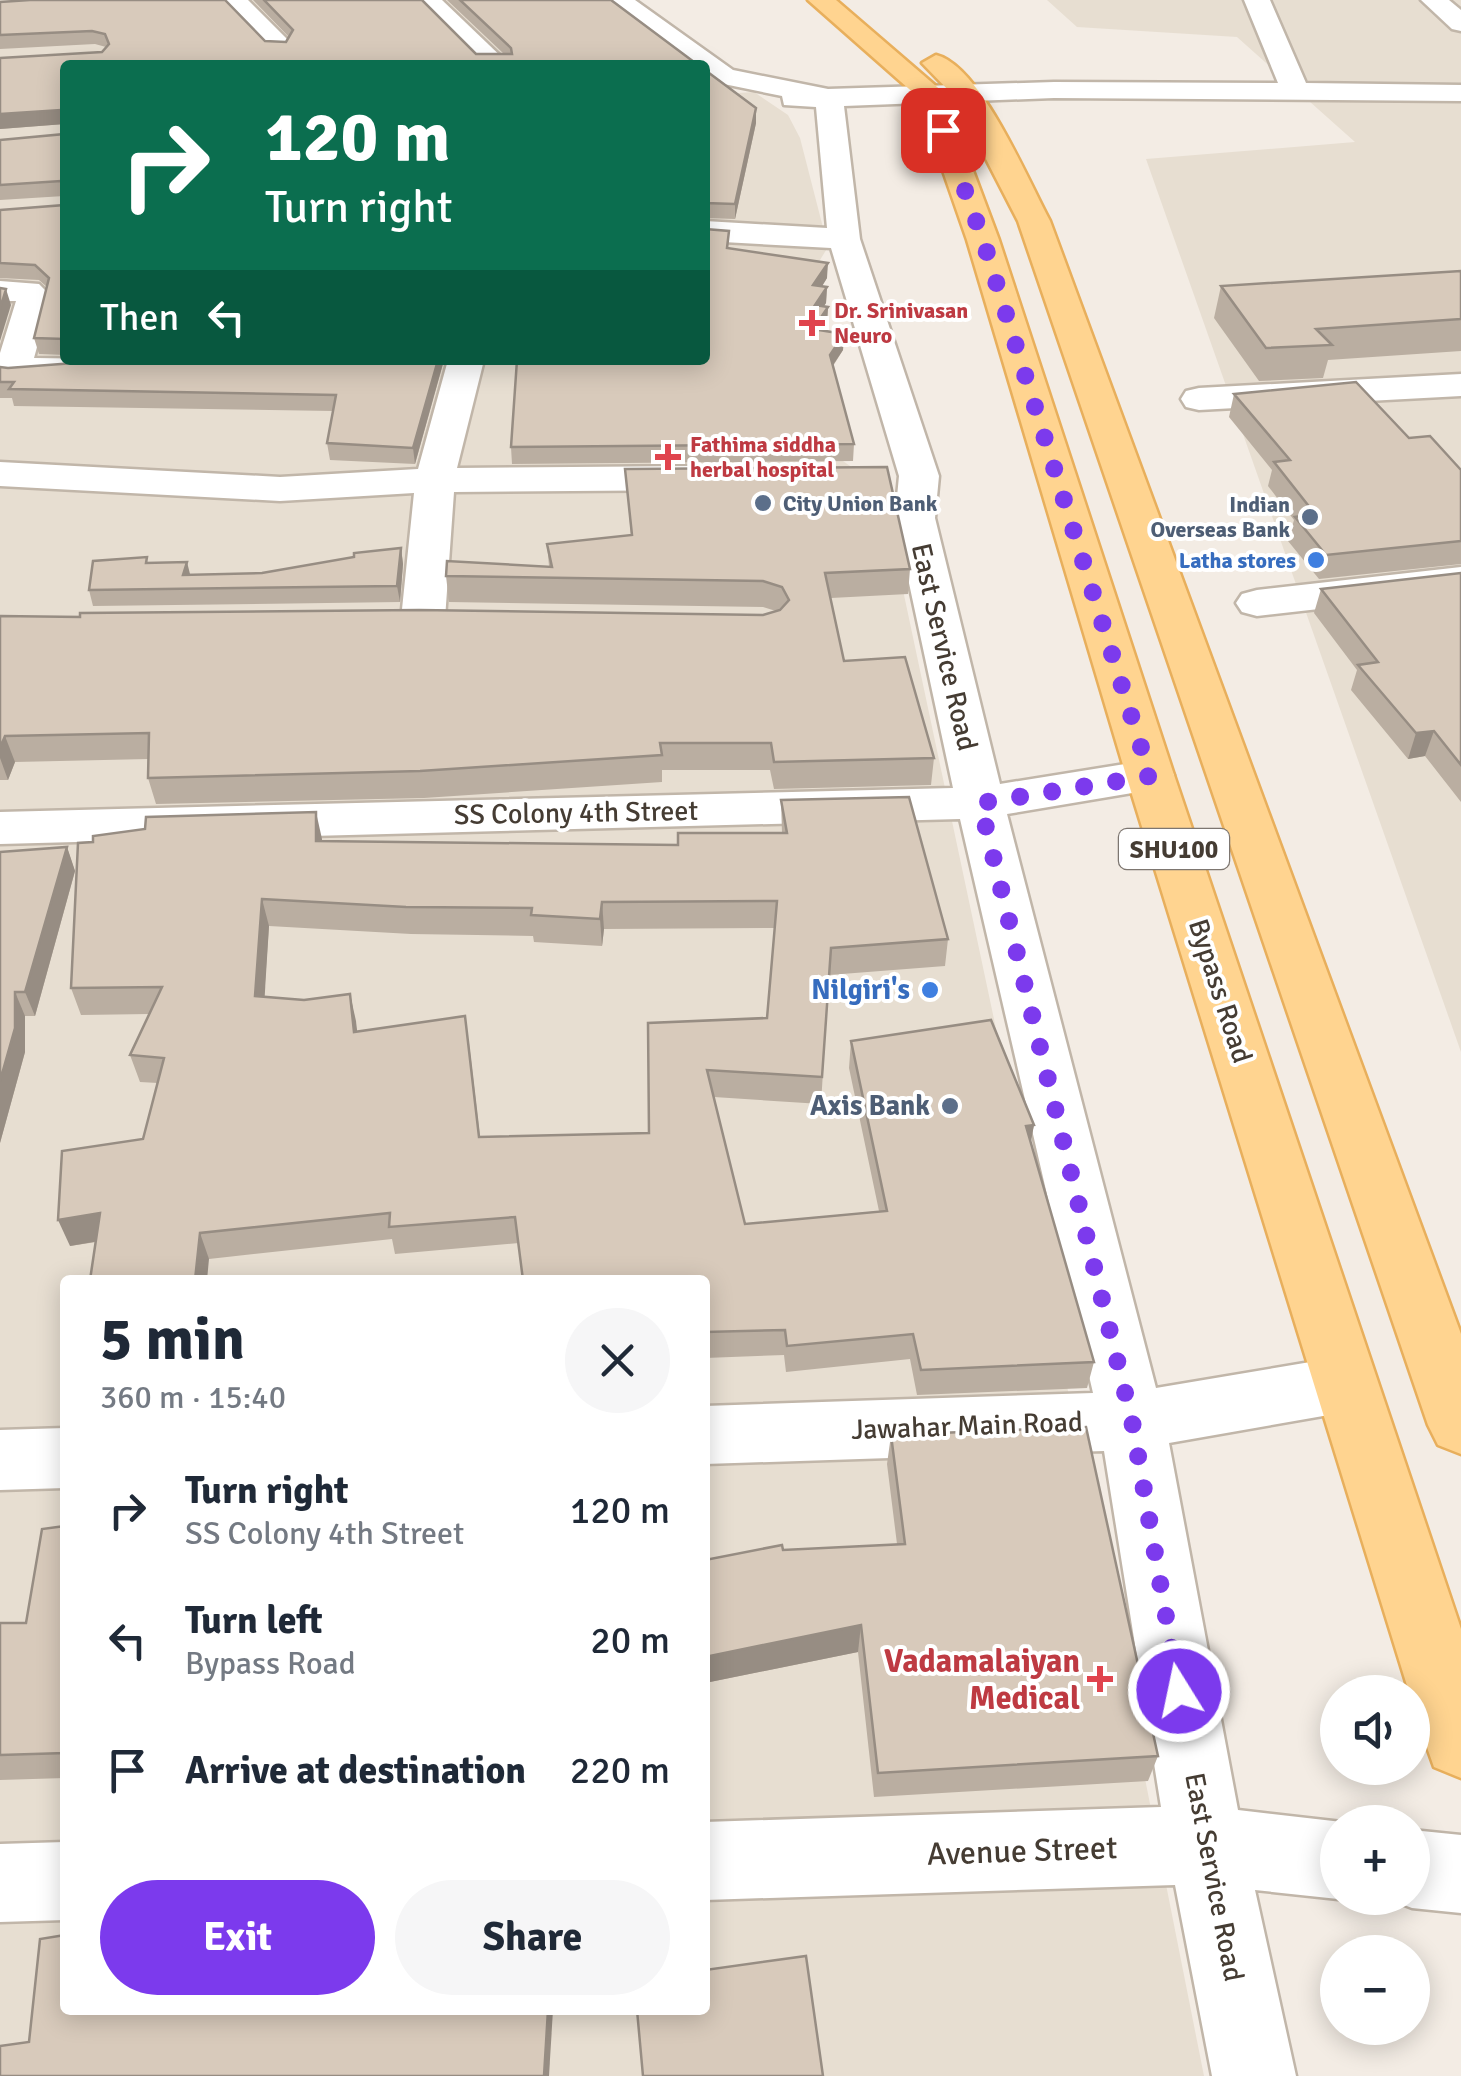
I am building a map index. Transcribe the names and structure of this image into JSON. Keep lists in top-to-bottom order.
{
  "streets": {
    "main road": ["SHU100", "Bypass Road"],
    "street": [
      "East Service Road",
      "SS Colony 4th Street",
      "Jawahar Main Road",
      "Avenue Street"
    ]
  },
  "crossings": [
    ["East Service Road", "SS Colony 4th Street"],
    ["East Service Road", "Jawahar Main Road"],
    ["East Service Road", "Avenue Street"],
    ["SS Colony 4th Street", "Bypass Road"],
    ["Bypass Road", "Jawahar Main Road"]
  ],
  "places": {
    "health": ["Dr. Srinivasan Neuro", "Fathima siddha herbal hospital", "Vadamalaiyan Medical"],
    "other": [
      "City Union Bank",
      "Indian Overseas Bank",
      "Latha stores",
      "Nilgiri's",
      "Axis Bank"
    ]
  },
  "page": {
    "turn": ["120 m", "Turn right"],
    "then": "Then",
    "heading": ["5 min", "360 m · 15:40"],
    "list": [
      {
        "name": "Turn right",
        "note": "SS Colony 4th Street",
        "value": "120 m"
      },
      {
        "name": "Turn left",
        "note": "Bypass Road",
        "value": "20 m"
      },
      {
        "name": "Arrive at destination",
        "value": "220 m"
      }
    ],
    "map_buttons": ["+", "−"],
    "buttons": ["Exit", "Share"]
  }
}
